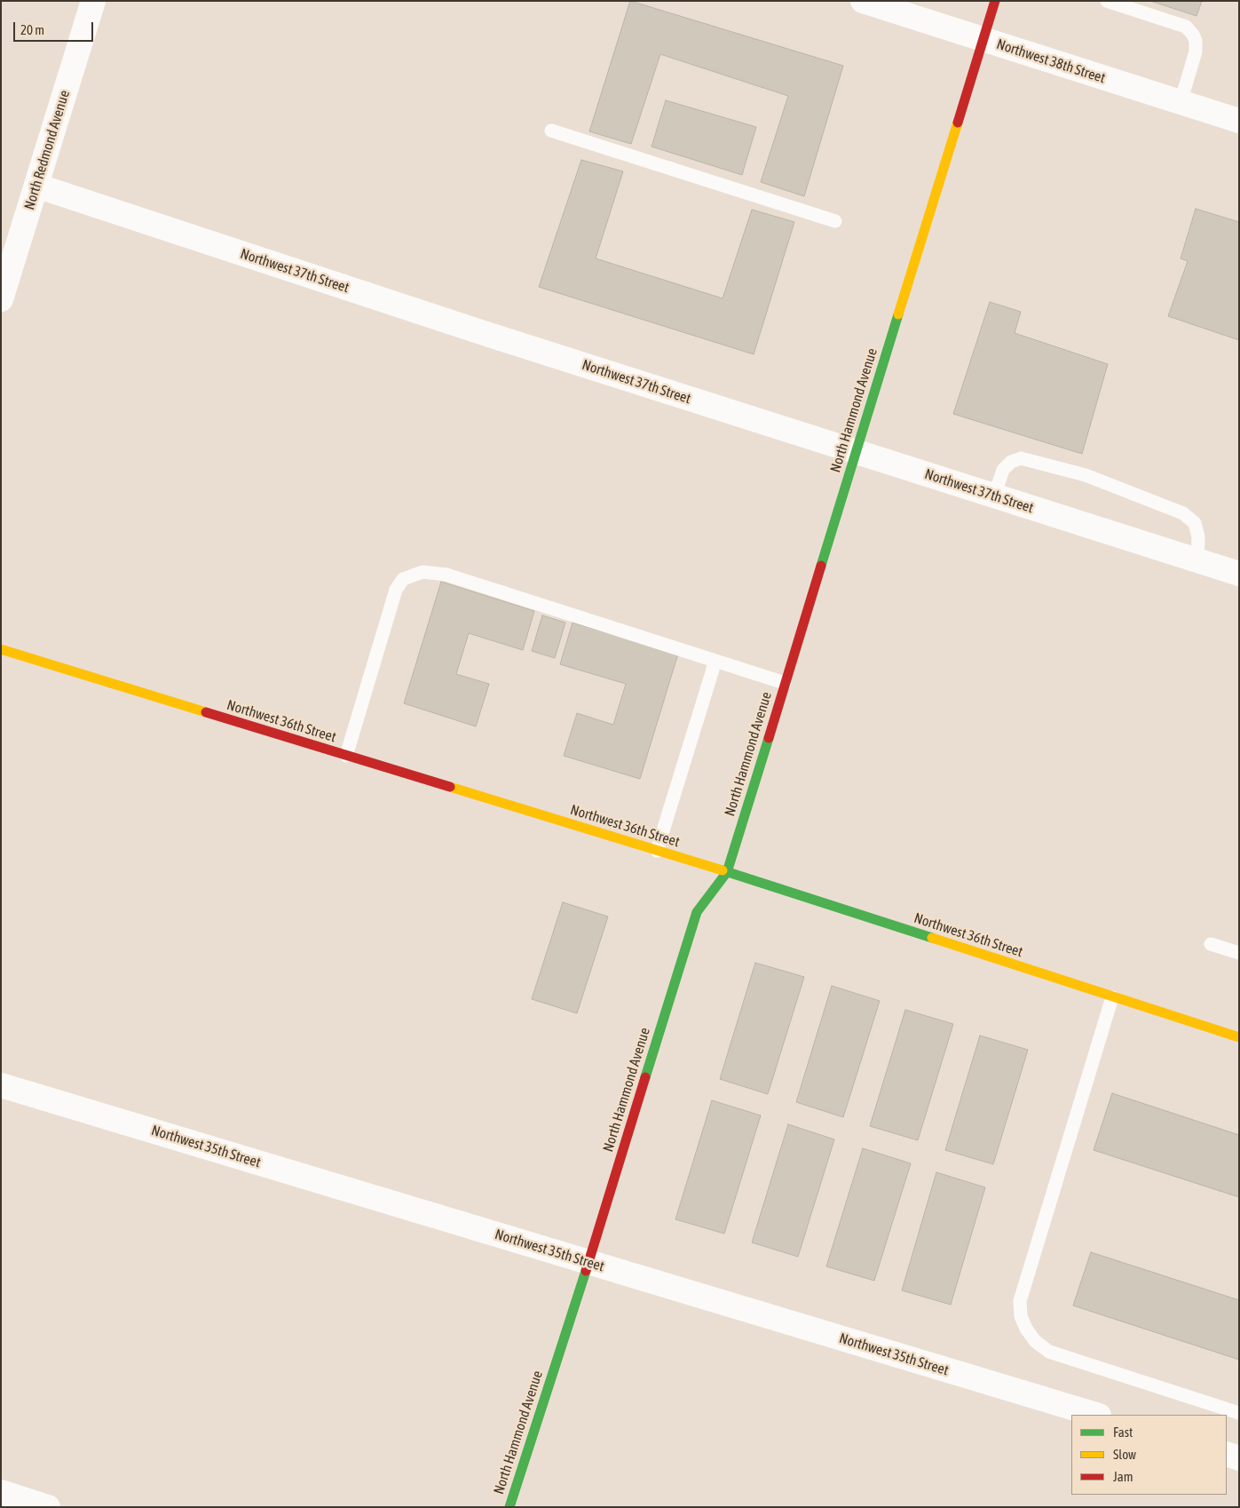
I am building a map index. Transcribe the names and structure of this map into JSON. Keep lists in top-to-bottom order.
{
  "streets": {
    "street": [
      "Northwest 38th Street",
      "North Redmond Avenue",
      "Northwest 37th Street",
      "North Hammond Avenue",
      "Northwest 36th Street",
      "Northwest 35th Street"
    ]
  },
  "crossings": [
    ["Northwest 38th Street", "North Hammond Avenue"],
    ["North Redmond Avenue", "Northwest 37th Street"],
    ["Northwest 37th Street", "North Hammond Avenue"],
    ["North Hammond Avenue", "Northwest 36th Street"],
    ["North Hammond Avenue", "Northwest 35th Street"]
  ],
  "legend": ["Fast", "Slow", "Jam"],
  "scale_bar": "20 m"
}
